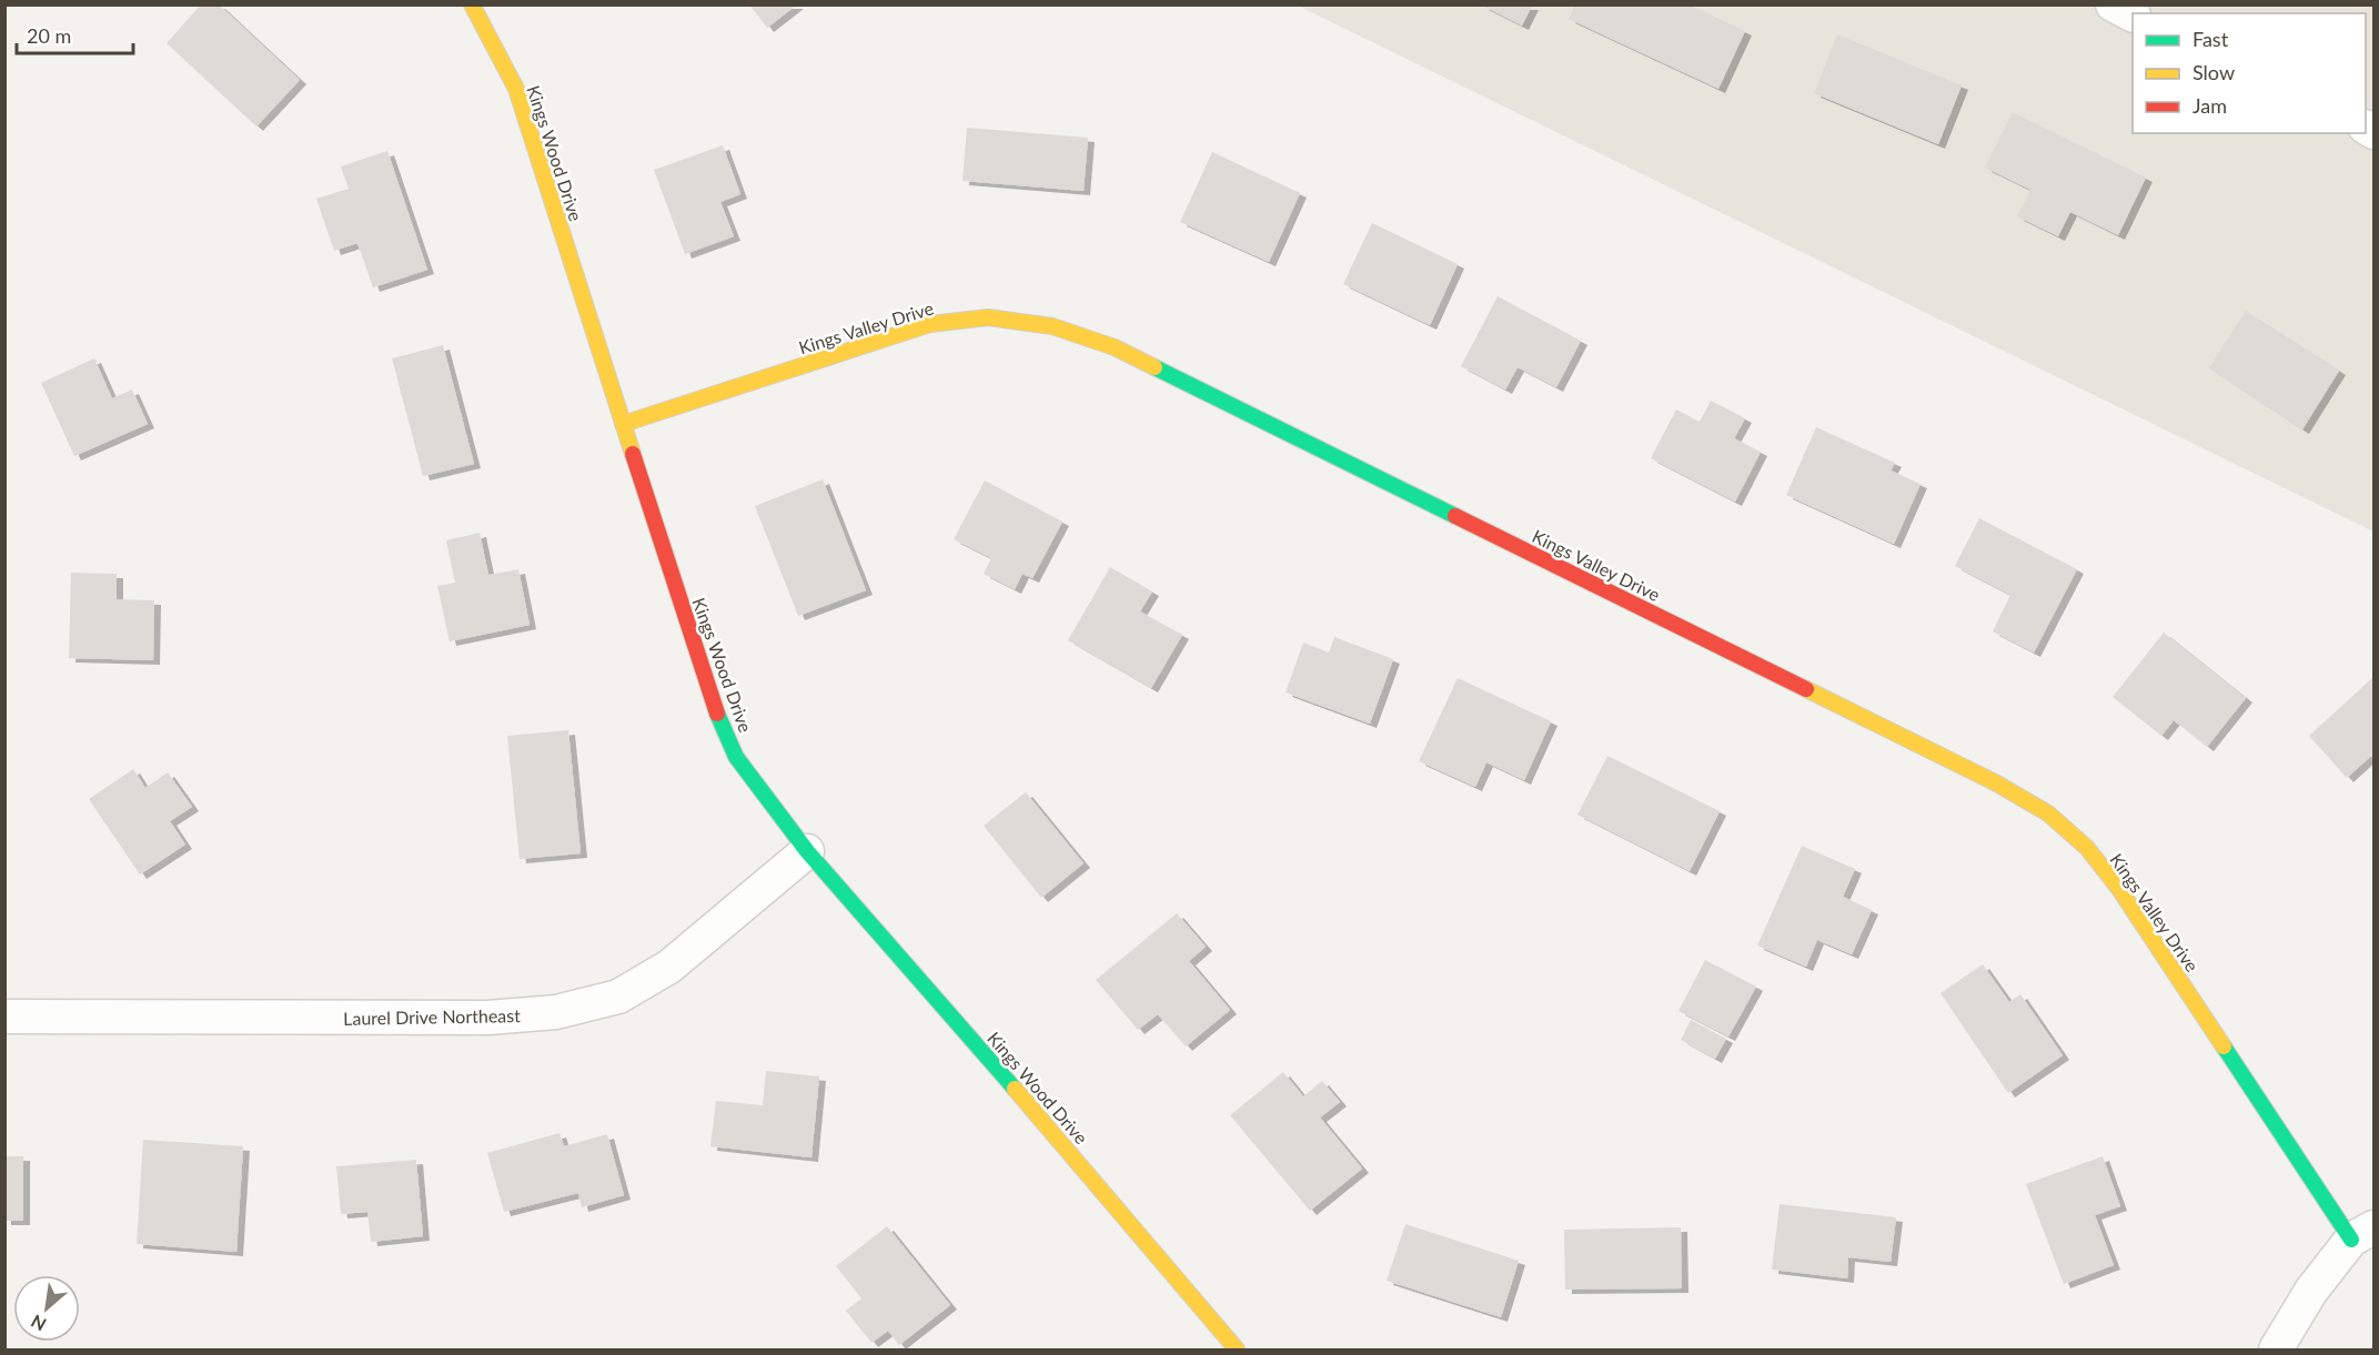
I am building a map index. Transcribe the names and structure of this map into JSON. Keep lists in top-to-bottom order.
{
  "streets": {
    "street": ["Kings Wood Drive", "Kings Valley Drive", "Laurel Drive Northeast"]
  },
  "crossings": [
    ["Kings Wood Drive", "Kings Valley Drive"],
    ["Kings Wood Drive", "Laurel Drive Northeast"]
  ],
  "legend": ["Fast", "Slow", "Jam"],
  "scale_bar": "20 m",
  "north": "bottom left"
}
